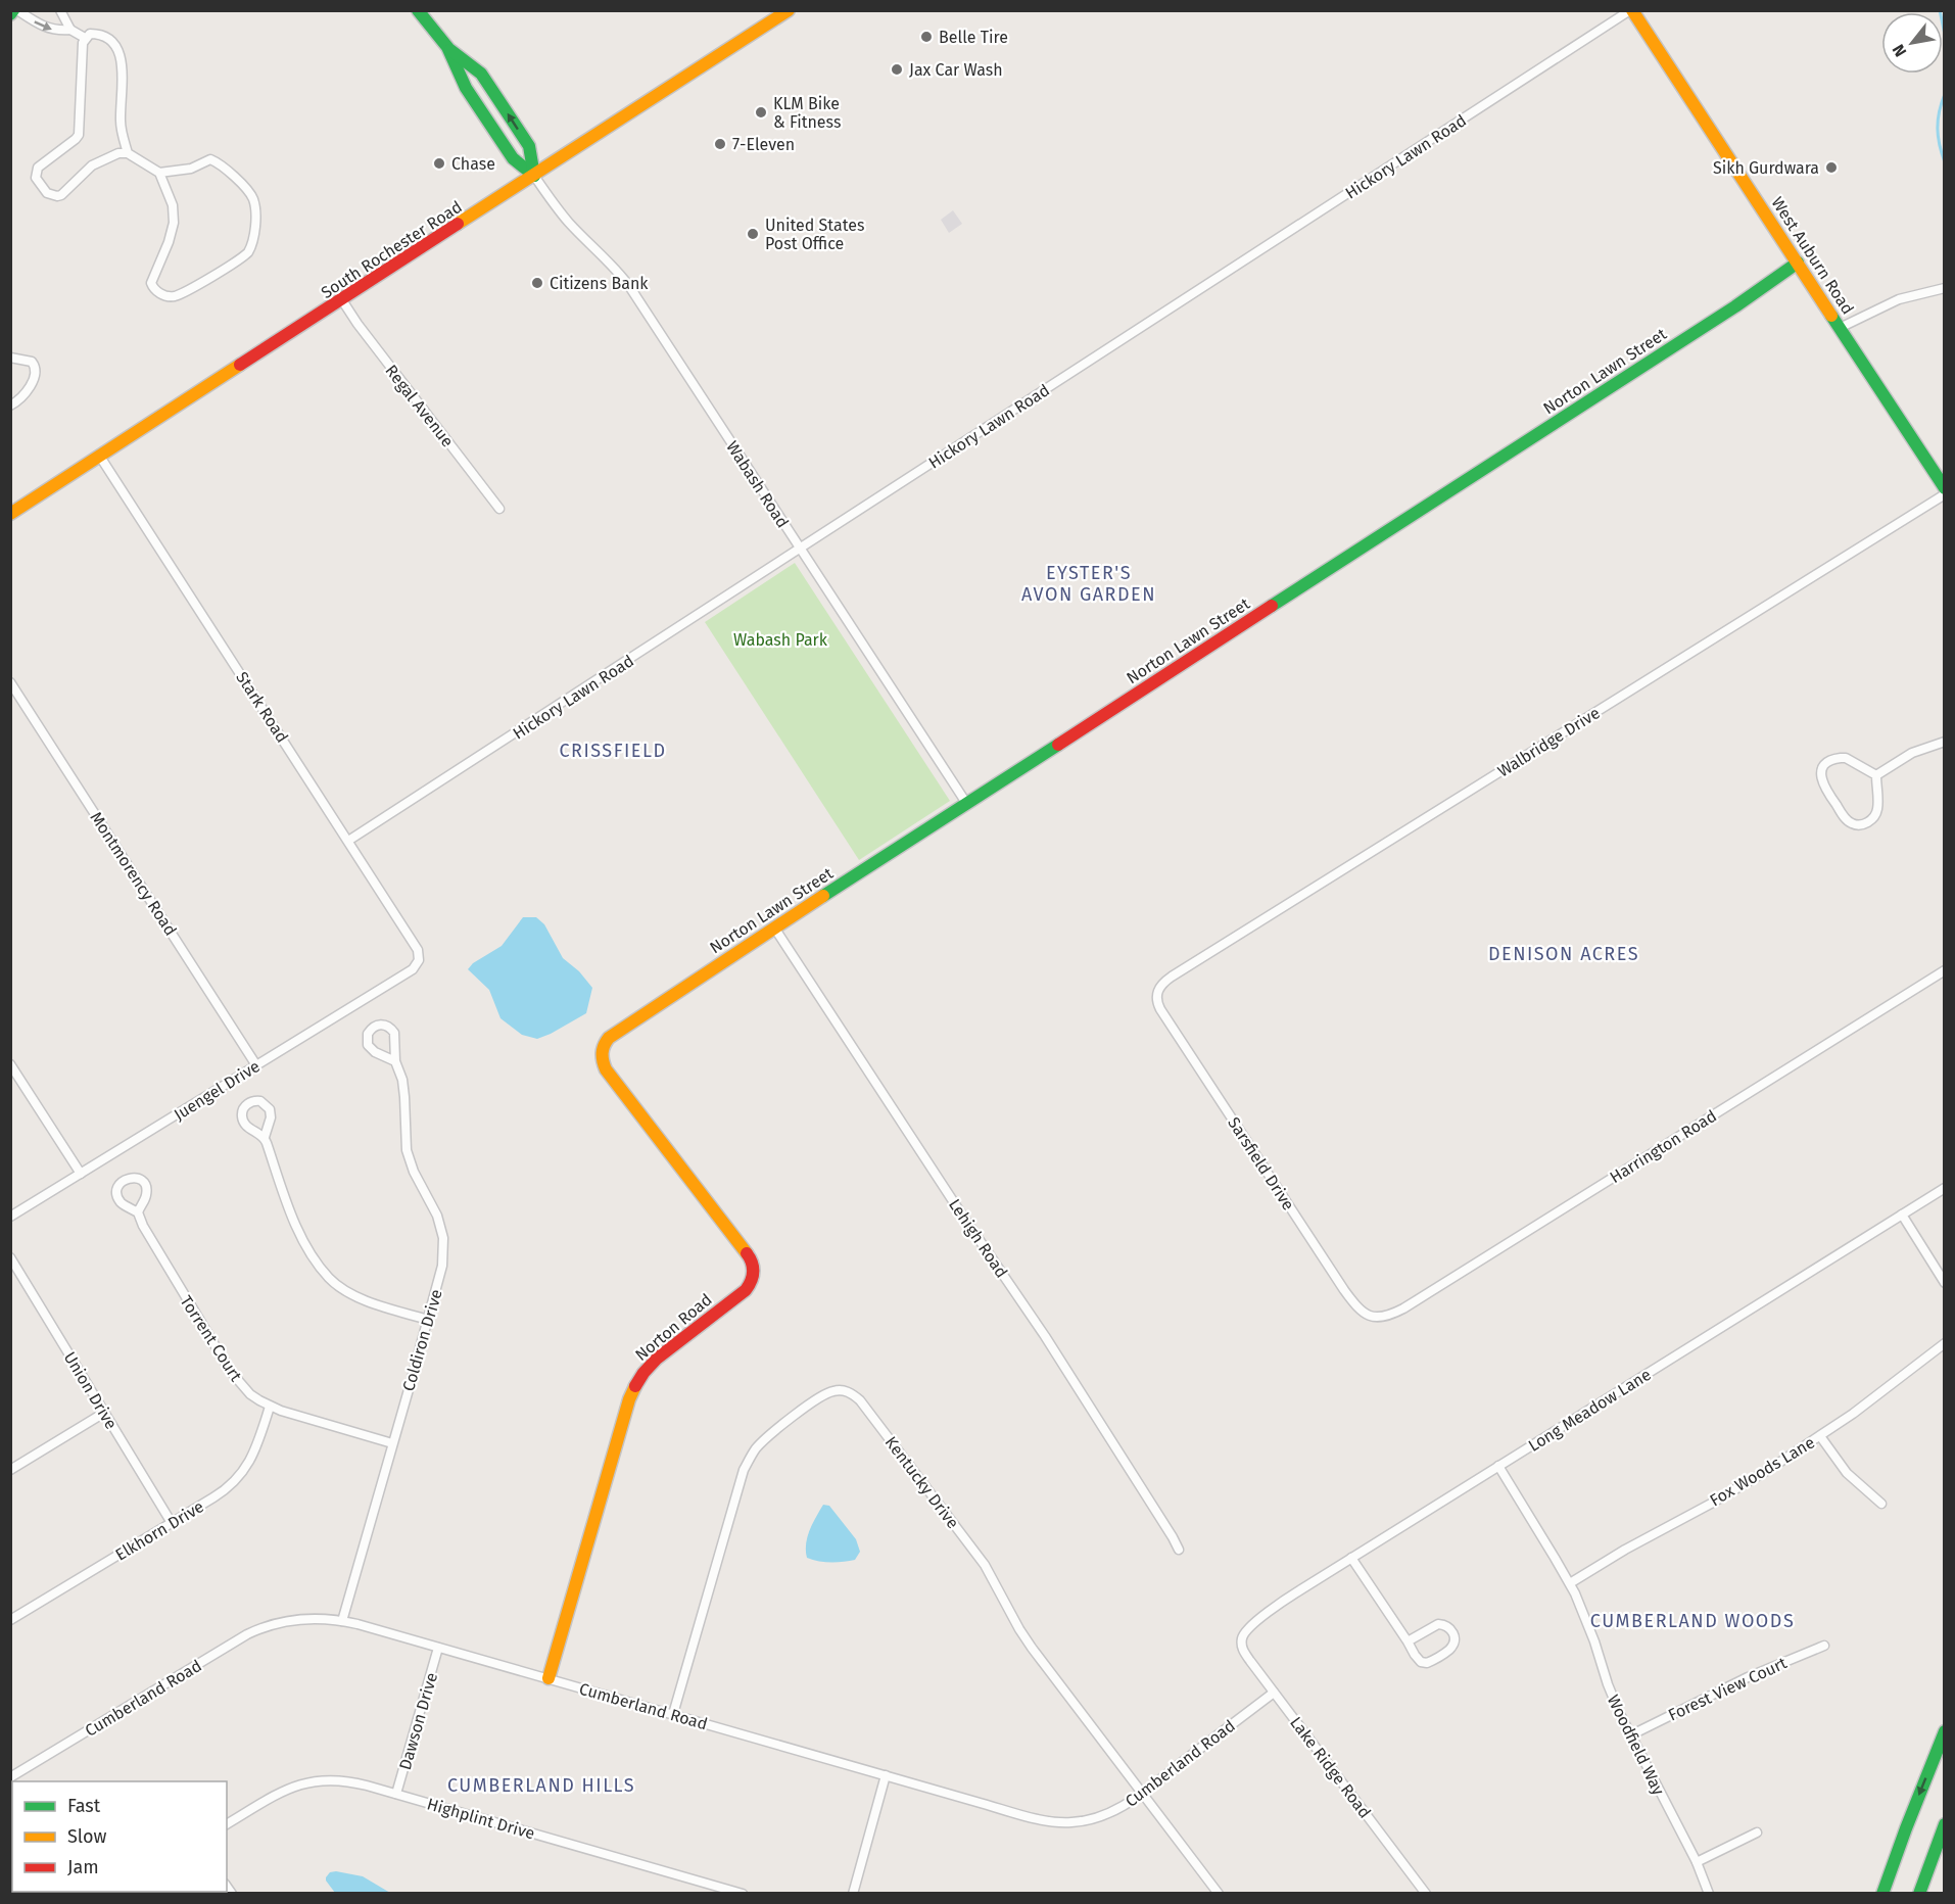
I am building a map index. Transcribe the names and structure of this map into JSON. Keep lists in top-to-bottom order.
{
  "streets": {
    "main road": [
      "South Rochester Road",
      "West Auburn Road",
      "Norton Lawn Street",
      "Norton Road"
    ],
    "street": [
      "Hickory Lawn Road",
      "Regal Avenue",
      "Wabash Road",
      "Stark Road",
      "Walbridge Drive",
      "Montmorency Road",
      "Juengel Drive",
      "Harrington Road",
      "Sarsfield Drive",
      "Lehigh Road",
      "Torrent Court",
      "Coldiron Drive",
      "Union Drive",
      "Long Meadow Lane",
      "Fox Woods Lane",
      "Kentucky Drive",
      "Elkhorn Drive",
      "Forest View Court",
      "Cumberland Road",
      "Dawson Drive",
      "Woodfield Way",
      "Lake Ridge Road",
      "Highplint Drive"
    ]
  },
  "crossings": [
    ["Hickory Lawn Road", "West Auburn Road"],
    ["Hickory Lawn Road", "Wabash Road"],
    ["Hickory Lawn Road", "Stark Road"],
    ["South Rochester Road", "Regal Avenue"],
    ["South Rochester Road", "Wabash Road"],
    ["South Rochester Road", "Stark Road"],
    ["West Auburn Road", "Norton Lawn Street"],
    ["Norton Lawn Street", "Wabash Road"],
    ["Norton Lawn Street", "Lehigh Road"],
    ["Norton Lawn Street", "Norton Road"],
    ["Stark Road", "Juengel Drive"],
    ["Walbridge Drive", "Sarsfield Drive"],
    ["Montmorency Road", "Juengel Drive"],
    ["Harrington Road", "Sarsfield Drive"],
    ["Norton Road", "Cumberland Road"],
    ["Torrent Court", "Coldiron Drive"],
    ["Torrent Court", "Elkhorn Drive"],
    ["Coldiron Drive", "Cumberland Road"],
    ["Union Drive", "Elkhorn Drive"],
    ["Long Meadow Lane", "Woodfield Way"],
    ["Long Meadow Lane", "Lake Ridge Road"],
    ["Fox Woods Lane", "Woodfield Way"],
    ["Kentucky Drive", "Cumberland Road"],
    ["Forest View Court", "Woodfield Way"],
    ["Cumberland Road", "Dawson Drive"],
    ["Cumberland Road", "Lake Ridge Road"],
    ["Dawson Drive", "Highplint Drive"]
  ],
  "districts": [
    "EYSTER'S AVON GARDEN",
    "CRISSFIELD",
    "DENISON ACRES",
    "CUMBERLAND WOODS",
    "CUMBERLAND HILLS"
  ],
  "parks": ["Wabash Park"],
  "places": [
    "Belle Tire",
    "Jax Car Wash",
    "KLM Bike & Fitness",
    "7-Eleven",
    "Chase",
    "Sikh Gurdwara",
    "United States Post Office",
    "Citizens Bank"
  ],
  "legend": ["Fast", "Slow", "Jam"],
  "north": "bottom left"
}
